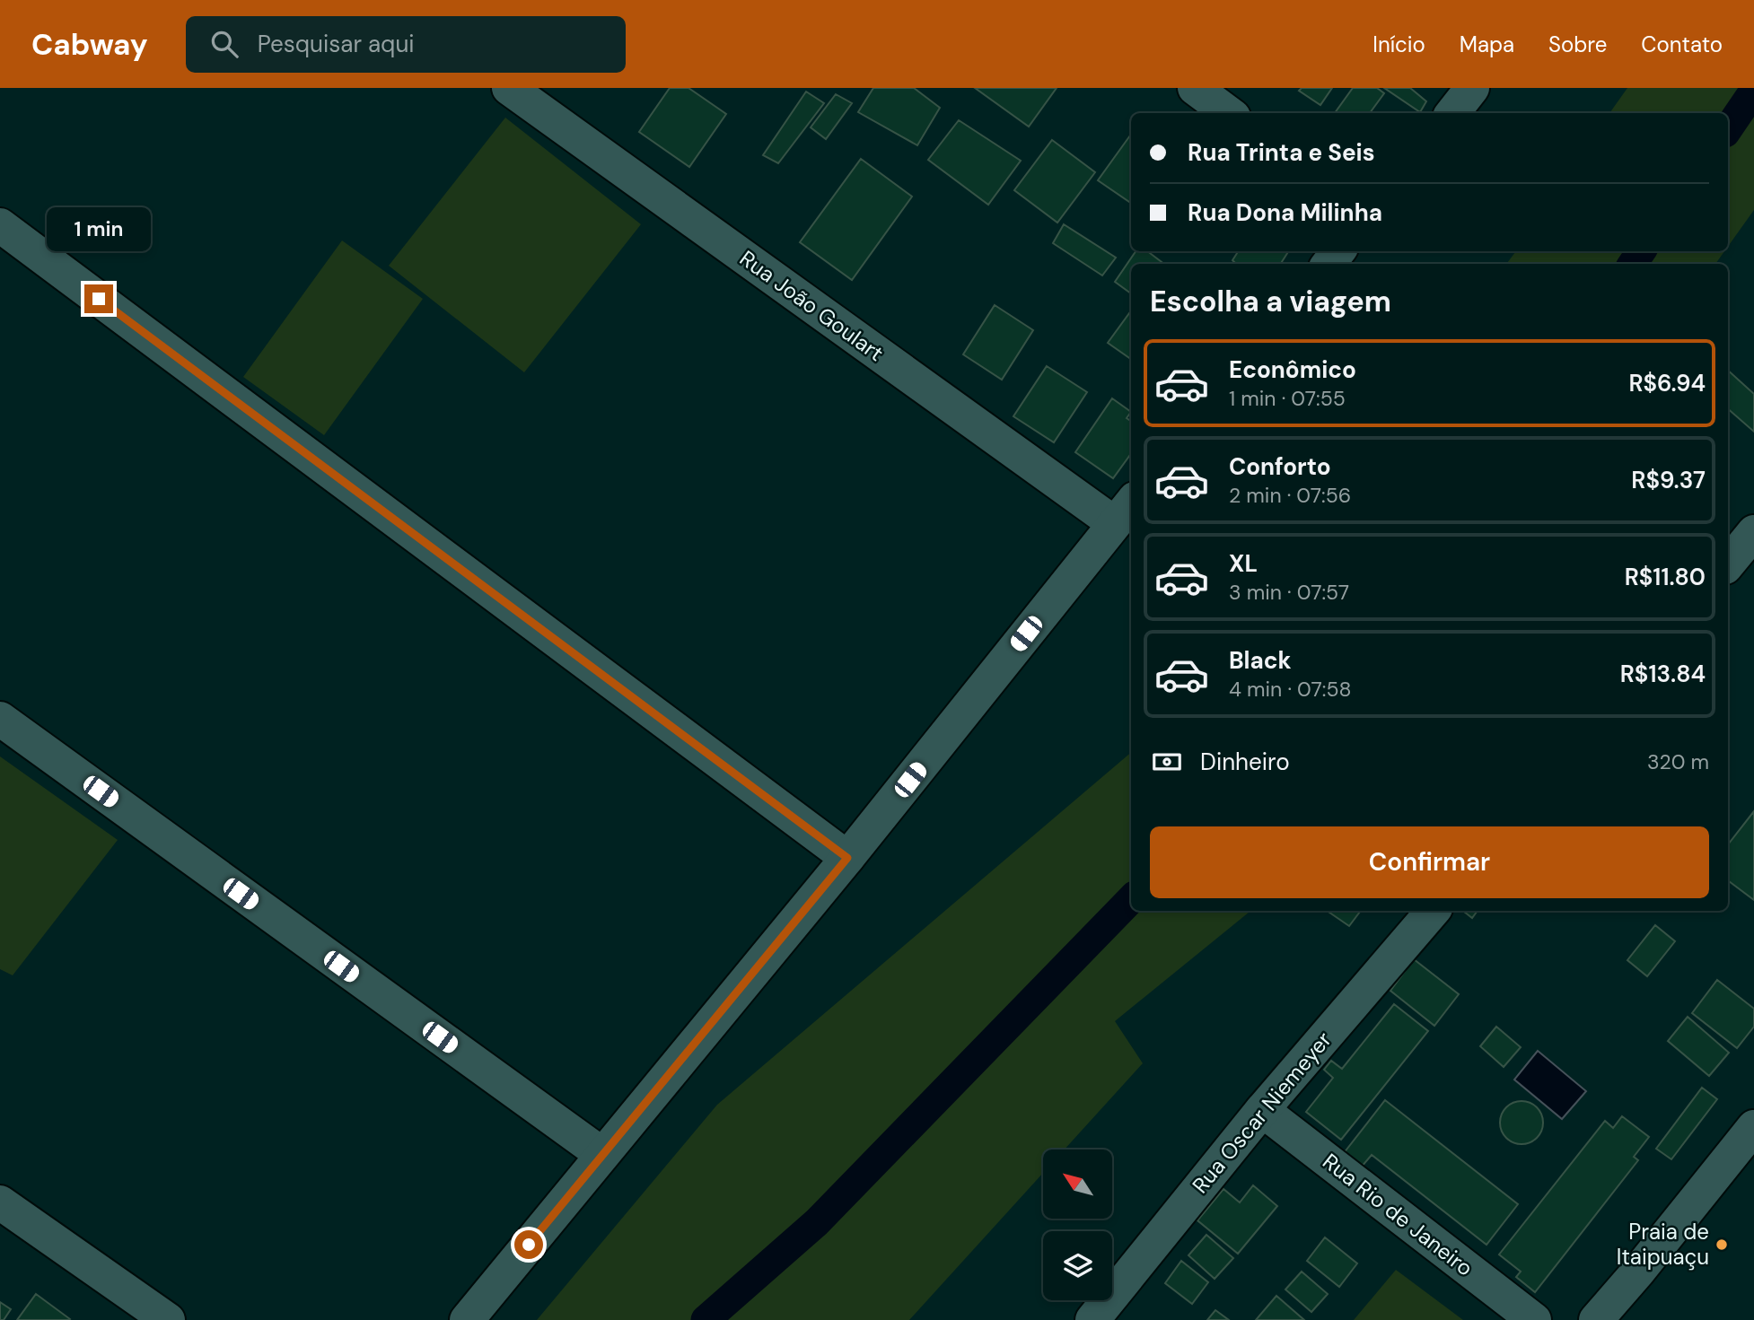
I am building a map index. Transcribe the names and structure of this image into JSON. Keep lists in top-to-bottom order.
{
  "streets": {
    "street": ["Rua João Goulart", "Rua Oscar Niemeyer", "Rua Rio de Janeiro"]
  },
  "crossings": [
    ["Rua Oscar Niemeyer", "Rua Rio de Janeiro"]
  ],
  "places": ["Praia de Itaipuaçu"],
  "north": "top left",
  "page": {
    "header": "Cabway",
    "search": "Pesquisar aqui",
    "nav": [
      "Início",
      "Mapa",
      "Sobre",
      "Contato"
    ],
    "banner": ["Rua Trinta e Seis", "Rua Dona Milinha"],
    "bubble": "1 min",
    "heading": "Escolha a viagem",
    "list": [
      {
        "name": "Econômico",
        "note": "1 min · 07:55",
        "value": "R$6.94"
      },
      {
        "name": "Conforto",
        "note": "2 min · 07:56",
        "value": "R$9.37"
      },
      {
        "name": "XL",
        "note": "3 min · 07:57",
        "value": "R$11.80"
      },
      {
        "name": "Black",
        "note": "4 min · 07:58",
        "value": "R$13.84"
      }
    ],
    "pay": ["Dinheiro", "320 m"],
    "buttons": "Confirmar"
  }
}
